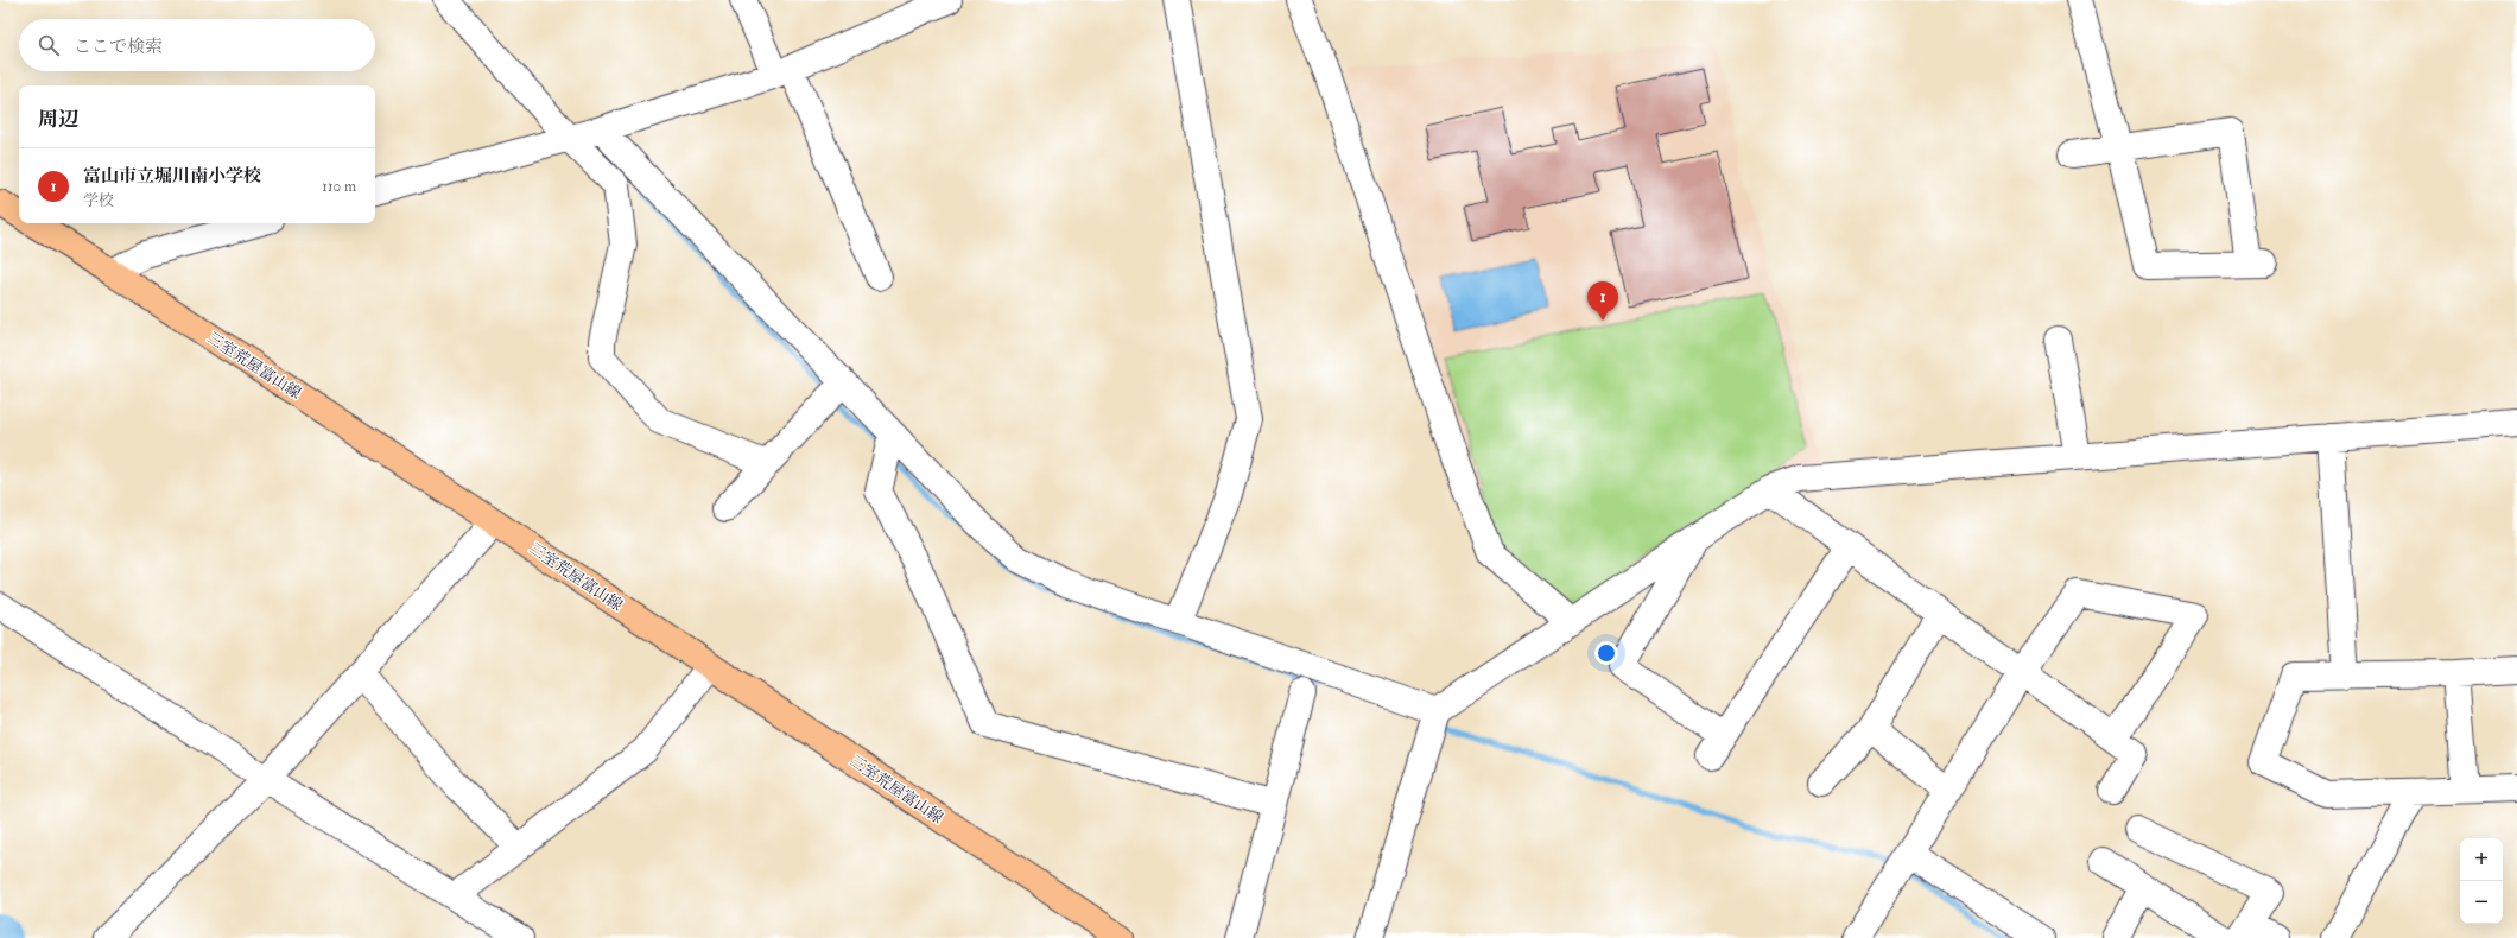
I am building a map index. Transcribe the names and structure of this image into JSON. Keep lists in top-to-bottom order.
{
  "streets": {
    "main road": ["三室荒屋富山線"]
  },
  "page": {
    "search": "ここで検索",
    "heading": "周辺",
    "list": [
      {
        "mark": "1",
        "name": "富山市立堀川南小学校",
        "note": "学校",
        "value": "110 m"
      }
    ],
    "pins": "1",
    "map_buttons": ["+", "−"]
  }
}
